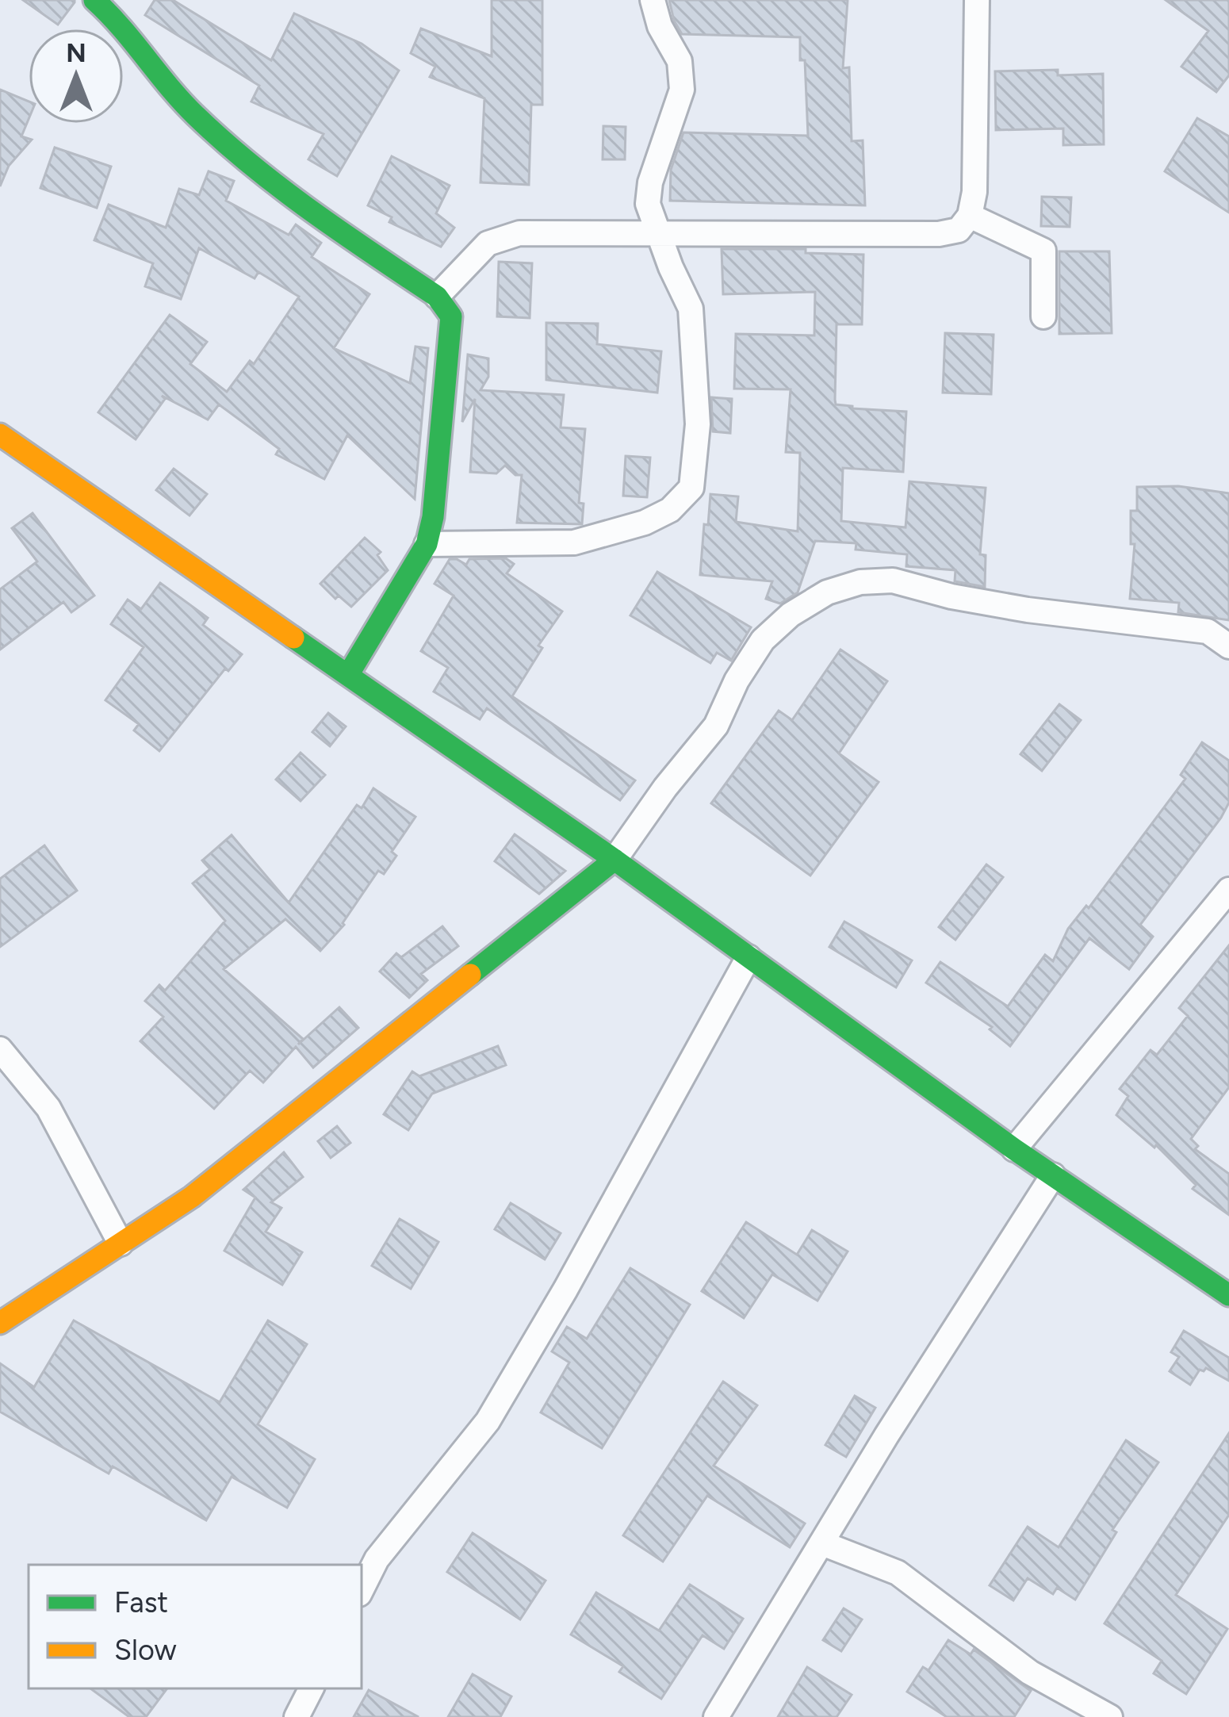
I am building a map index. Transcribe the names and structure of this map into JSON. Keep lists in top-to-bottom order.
{
  "legend": ["Fast", "Slow"],
  "north": "top"
}
